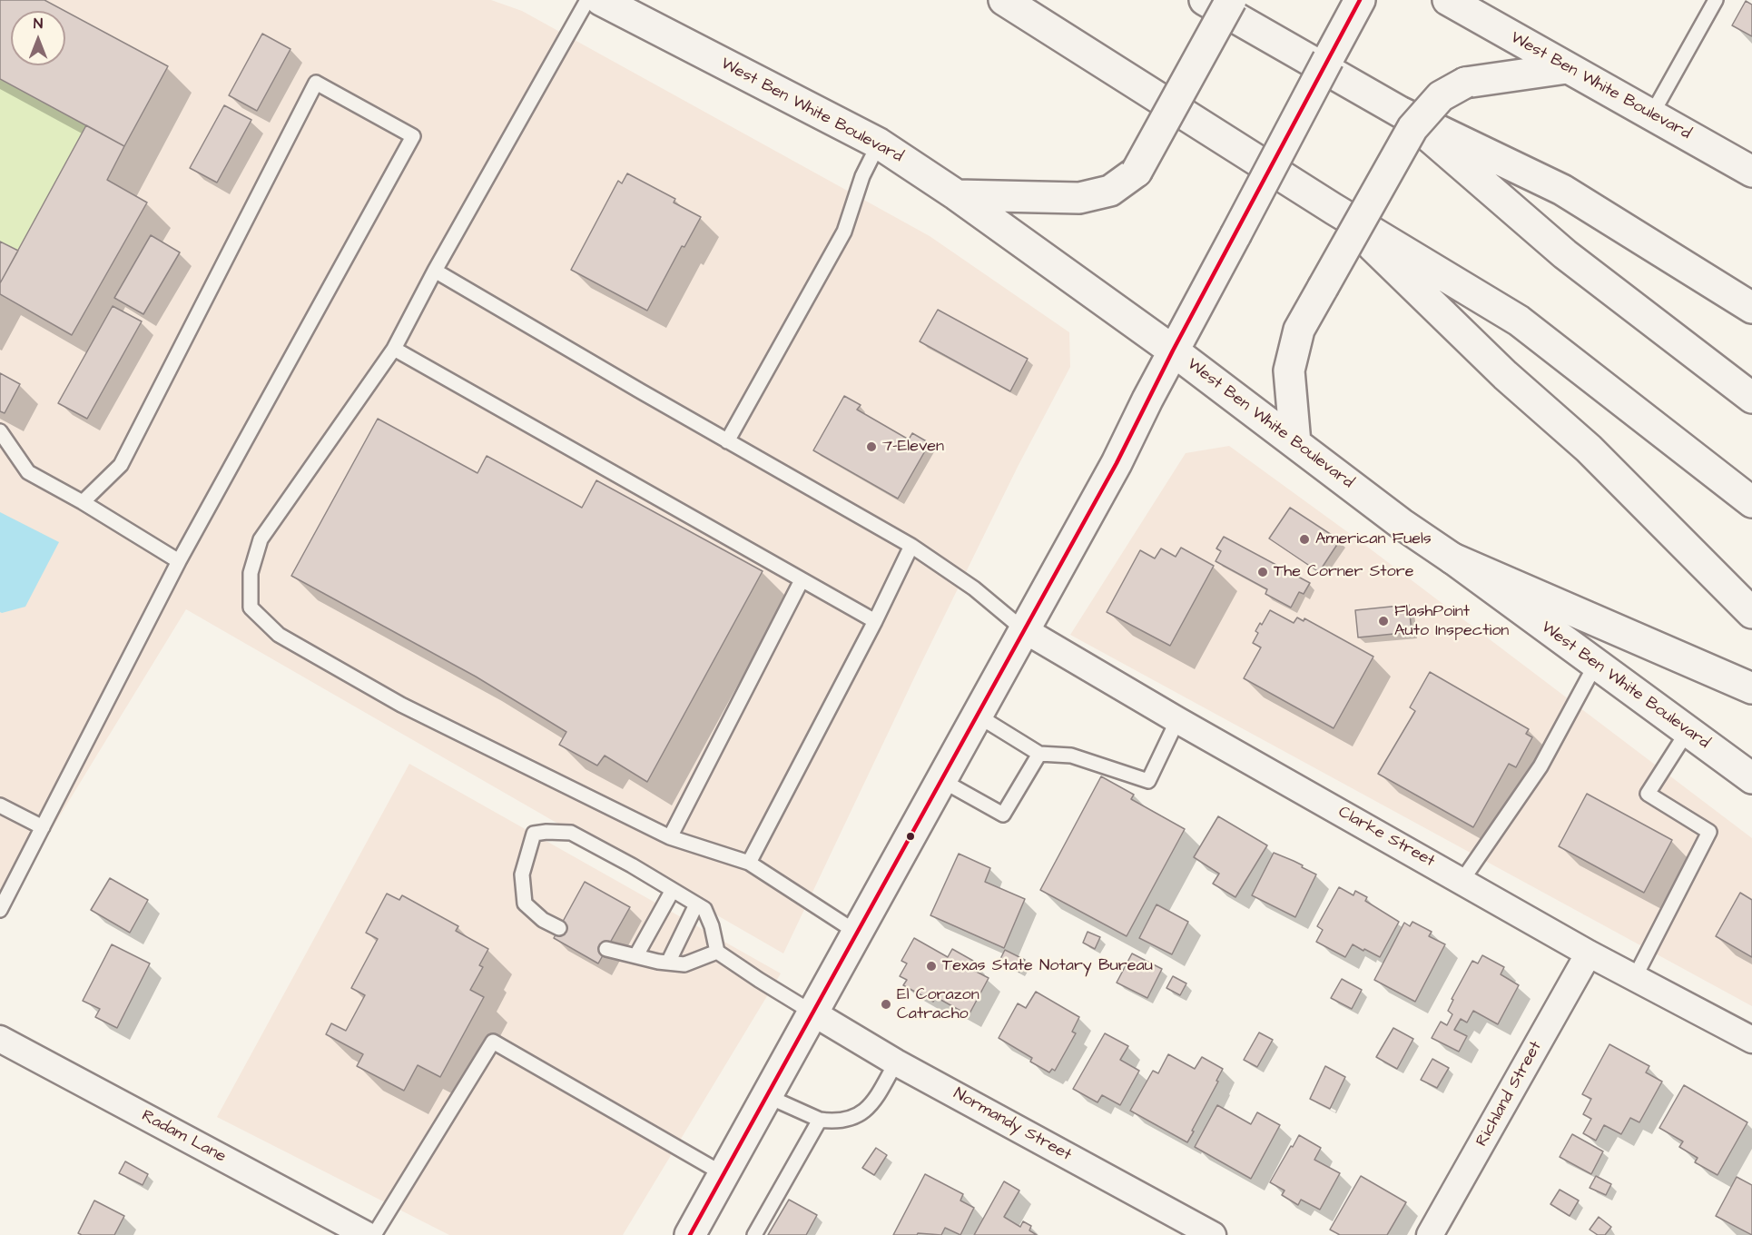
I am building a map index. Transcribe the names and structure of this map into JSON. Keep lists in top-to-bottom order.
{
  "streets": {
    "main road": ["West Ben White Boulevard"],
    "street": [
      "Clarke Street",
      "Richland Street",
      "Normandy Street",
      "Radam Lane"
    ]
  },
  "crossings": [
    ["Clarke Street", "Richland Street"]
  ],
  "places": [
    "7-Eleven",
    "American Fuels",
    "The Corner Store",
    "FlashPoint Auto Inspection",
    "Texas State Notary Bureau",
    "El Corazon Catracho"
  ],
  "north": "top"
}
